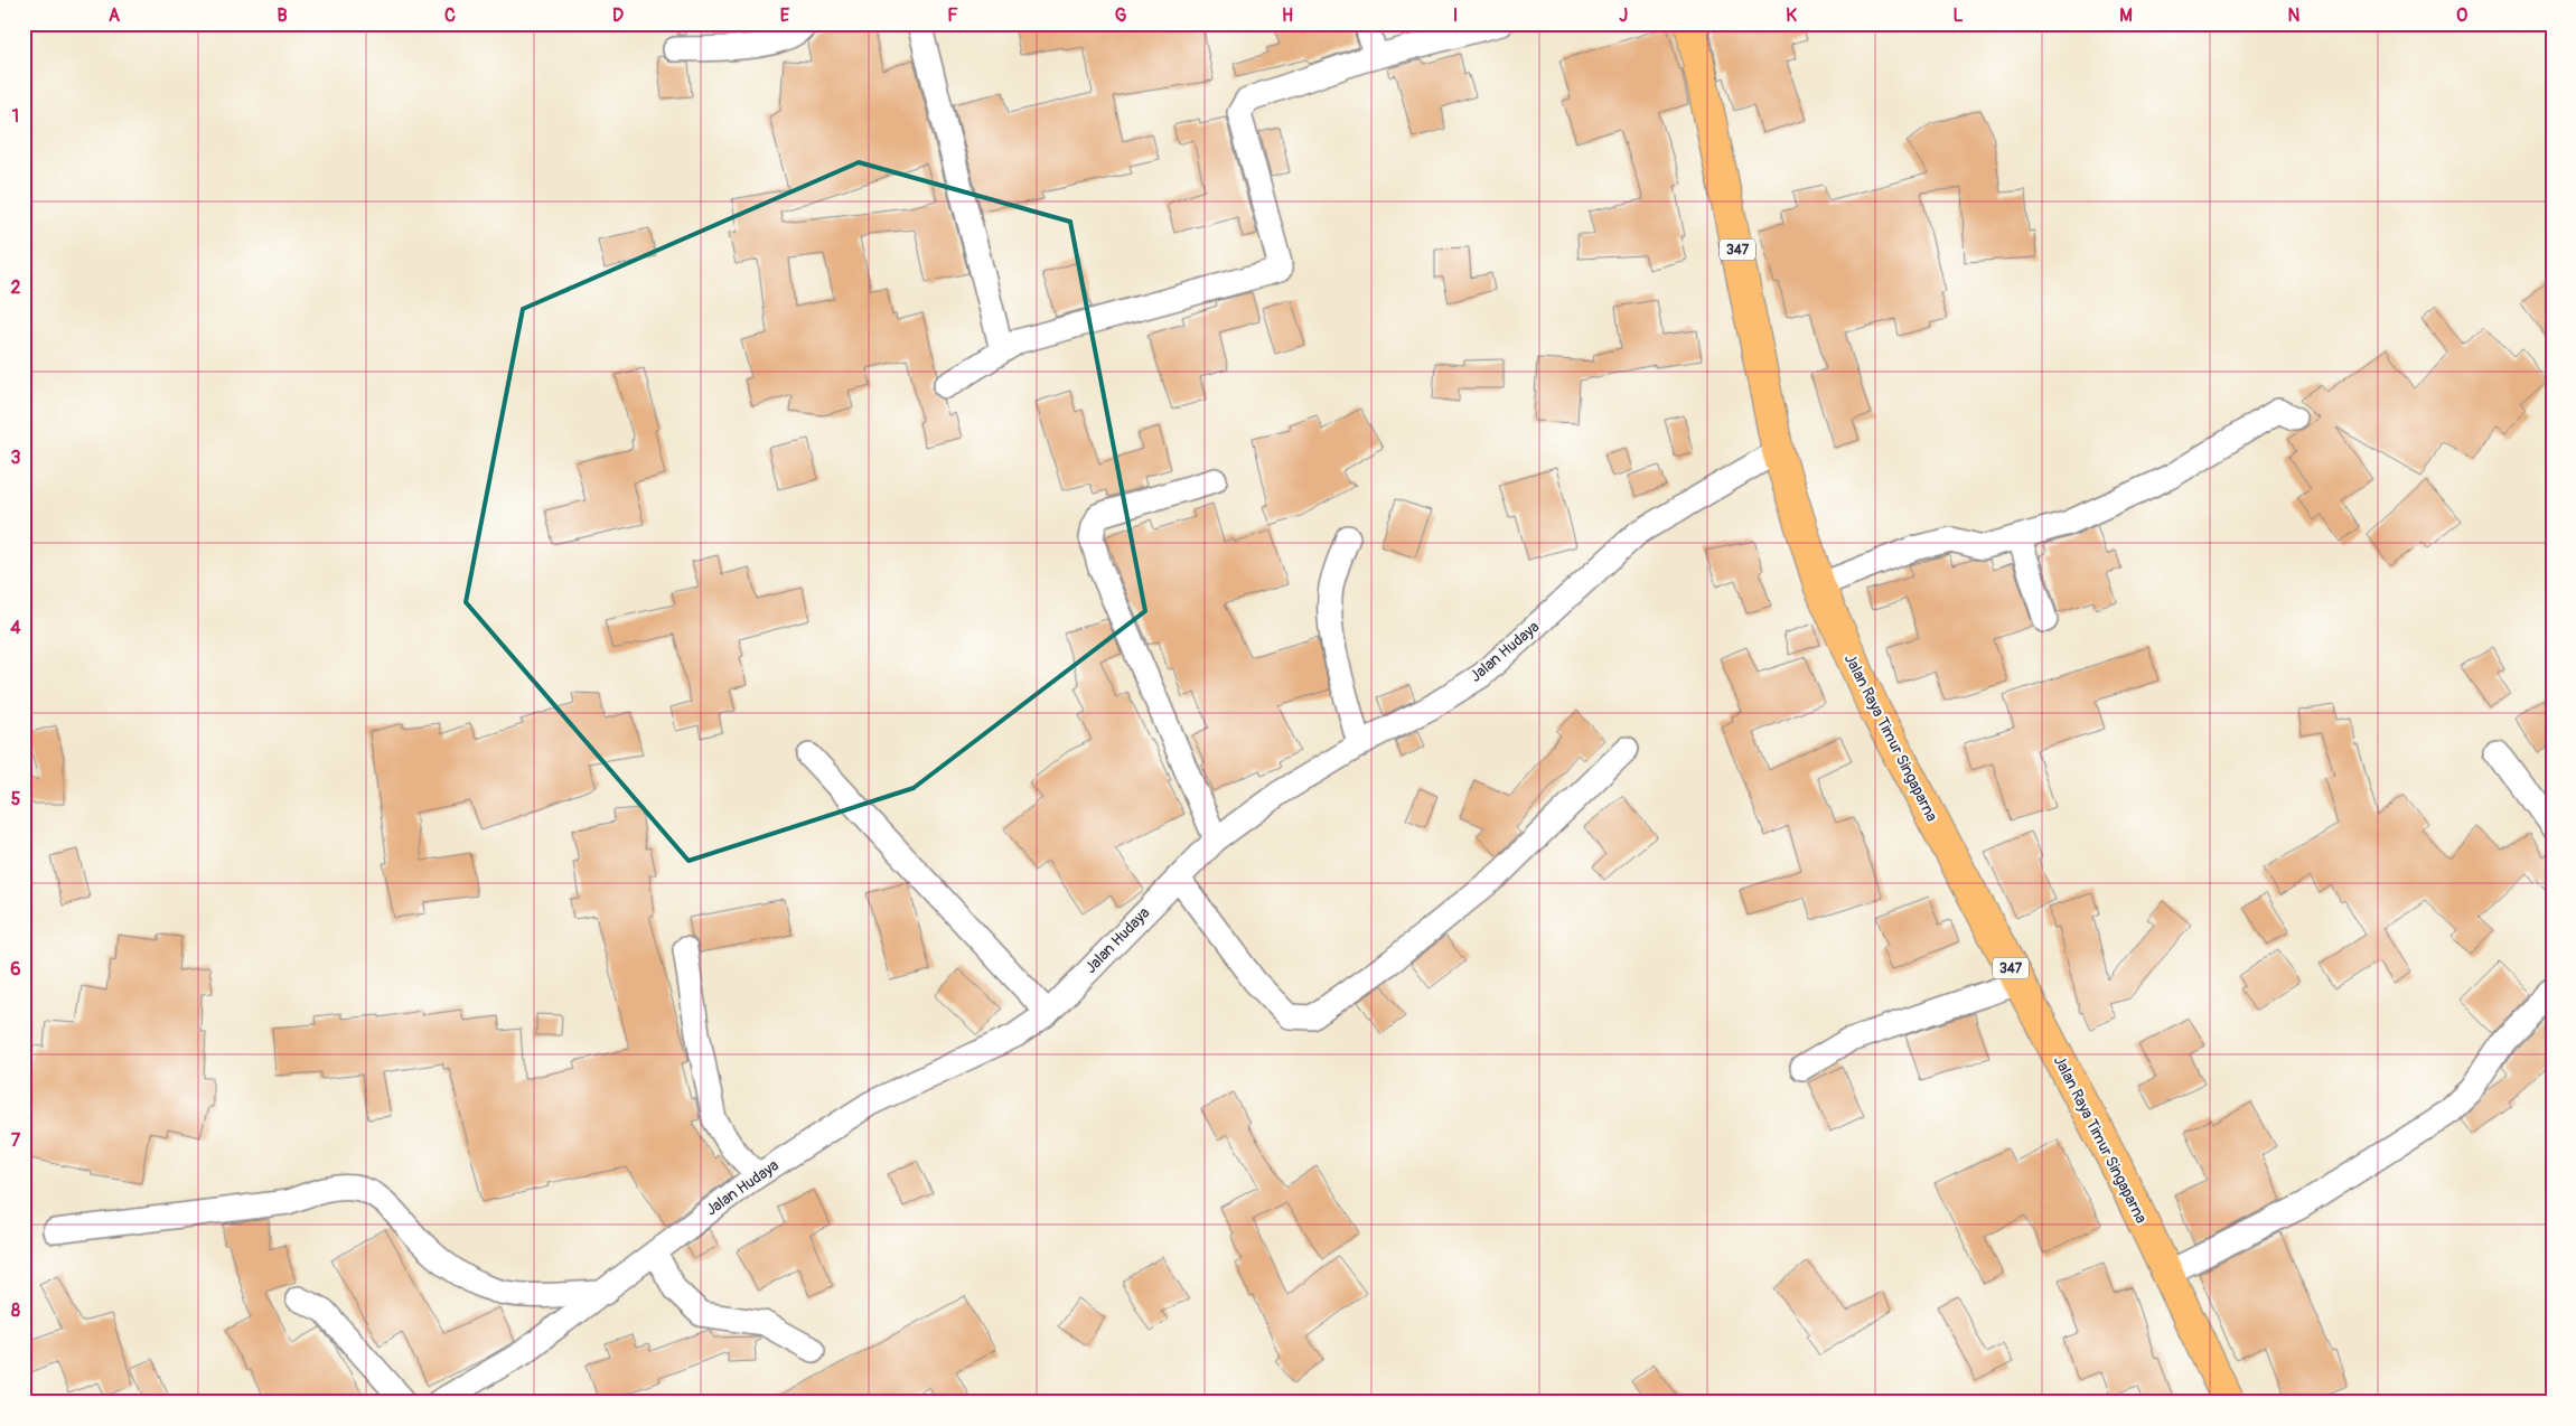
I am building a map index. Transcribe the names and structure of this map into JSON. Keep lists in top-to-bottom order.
{
  "streets": {
    "main road": ["347", "Jalan Raya Timur Singaparna"],
    "street": ["Jalan Hudaya"]
  },
  "crossings": [
    ["Jalan Hudaya", "Jalan Raya Timur Singaparna"]
  ],
  "grid": {
    "columns": [
      "A",
      "B",
      "C",
      "D",
      "E",
      "F",
      "G",
      "H",
      "I",
      "J",
      "K",
      "L",
      "M",
      "N",
      "O"
    ],
    "rows": [
      "1",
      "2",
      "3",
      "4",
      "5",
      "6",
      "7",
      "8"
    ]
  }
}
